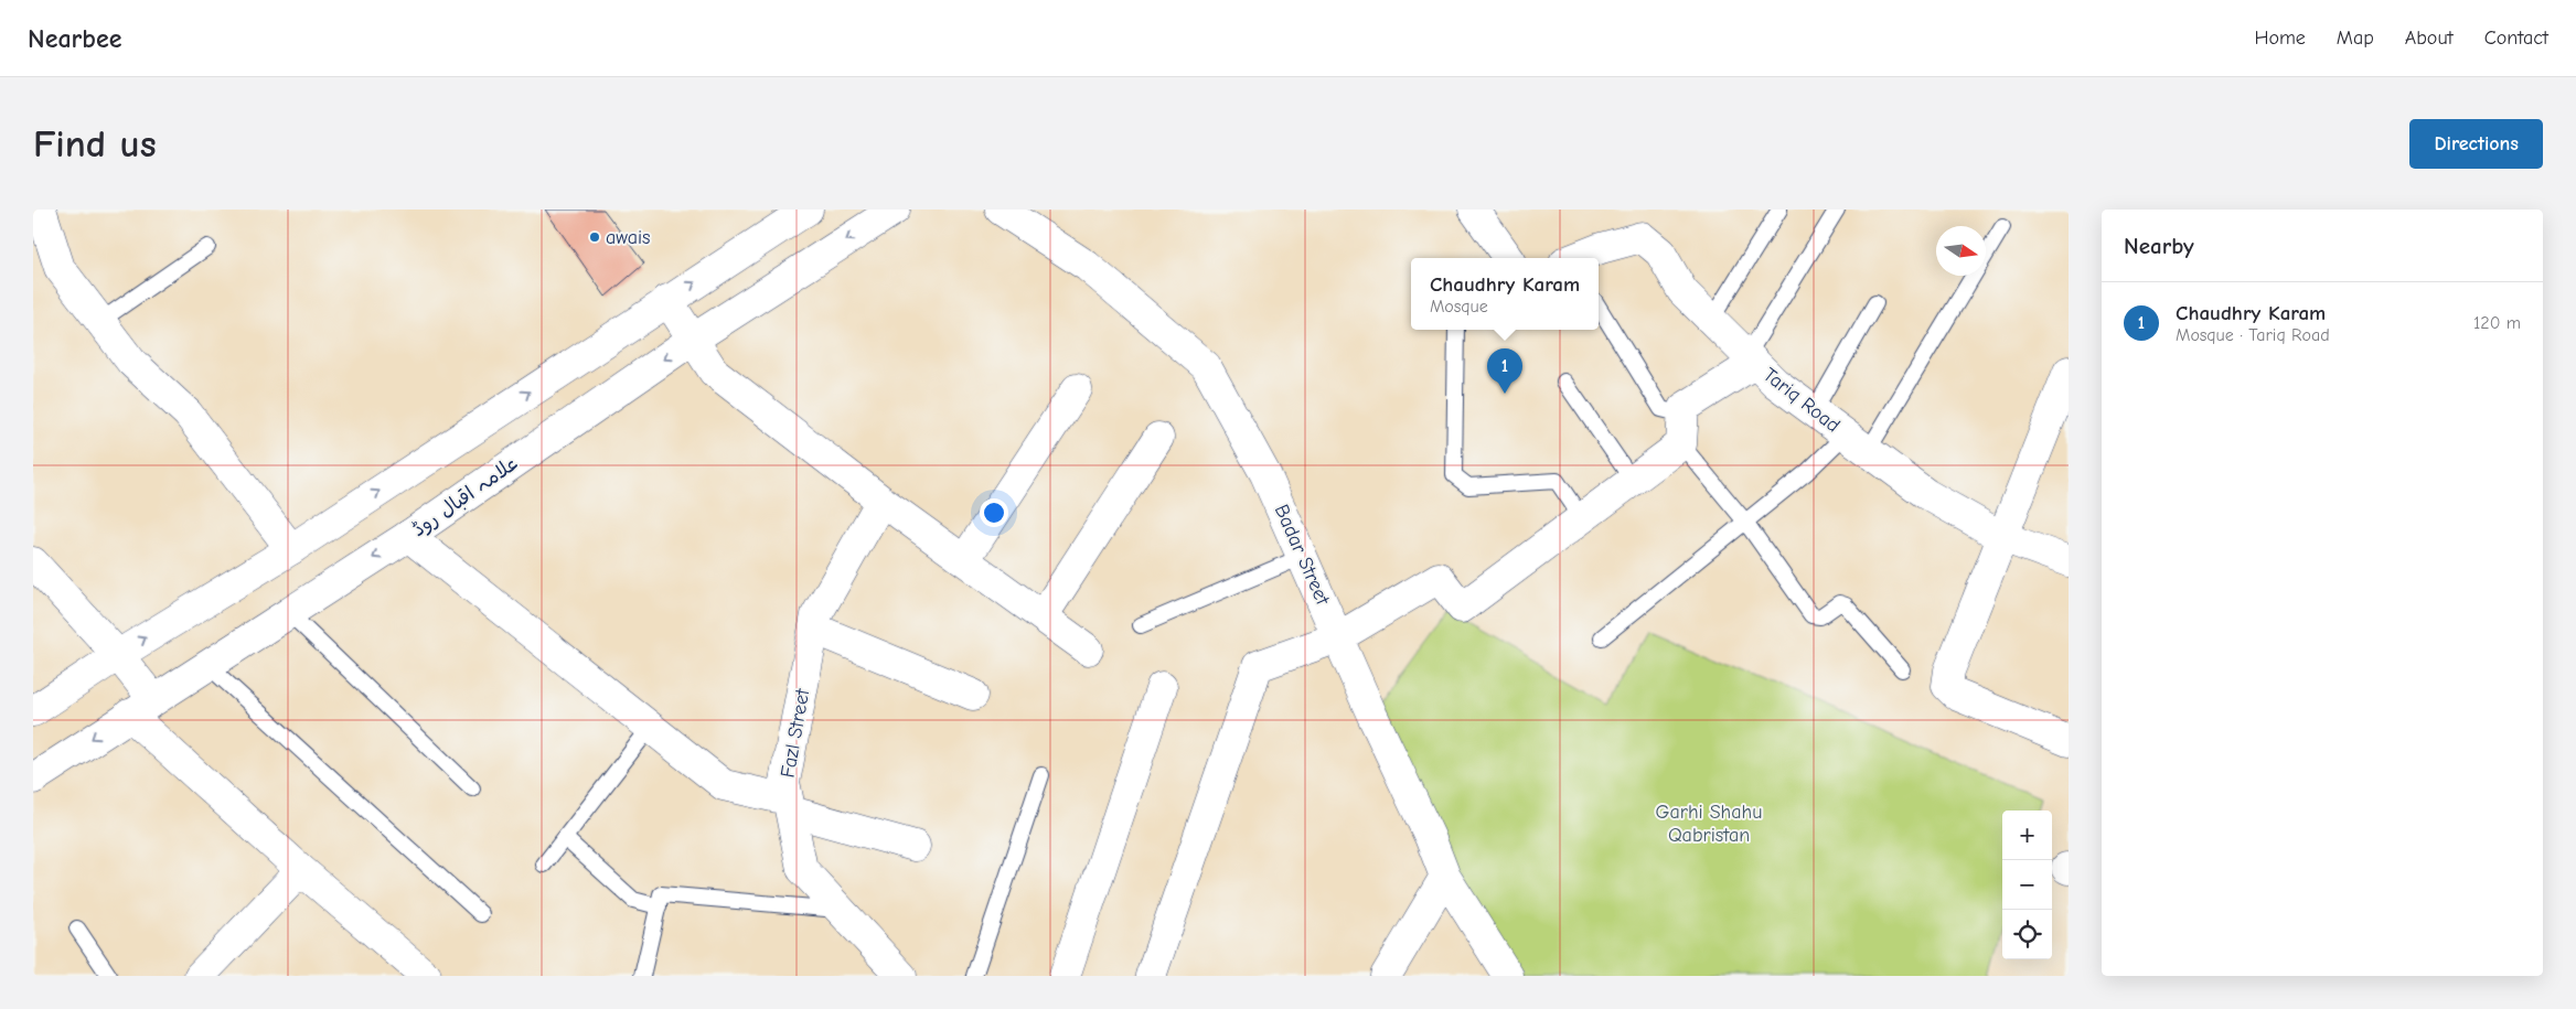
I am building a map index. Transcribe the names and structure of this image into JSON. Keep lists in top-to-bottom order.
{
  "streets": {
    "street": [
      "Tariq Road",
      "علامہ اقبال روڈ",
      "Badar Street",
      "Fazl Street"
    ]
  },
  "parks": ["Garhi Shahu Qabristan"],
  "places": ["awais"],
  "north": "right",
  "page": {
    "header": "Nearbee",
    "nav": [
      "Home",
      "Map",
      "About",
      "Contact"
    ],
    "buttons": "Directions",
    "title": "Find us",
    "heading": "Nearby",
    "popup": ["Chaudhry Karam", "Mosque"],
    "list": [
      {
        "mark": "1",
        "name": "Chaudhry Karam",
        "note": "Mosque · Tariq Road",
        "value": "120 m"
      }
    ],
    "pins": "1",
    "map_buttons": ["+", "−"]
  }
}
